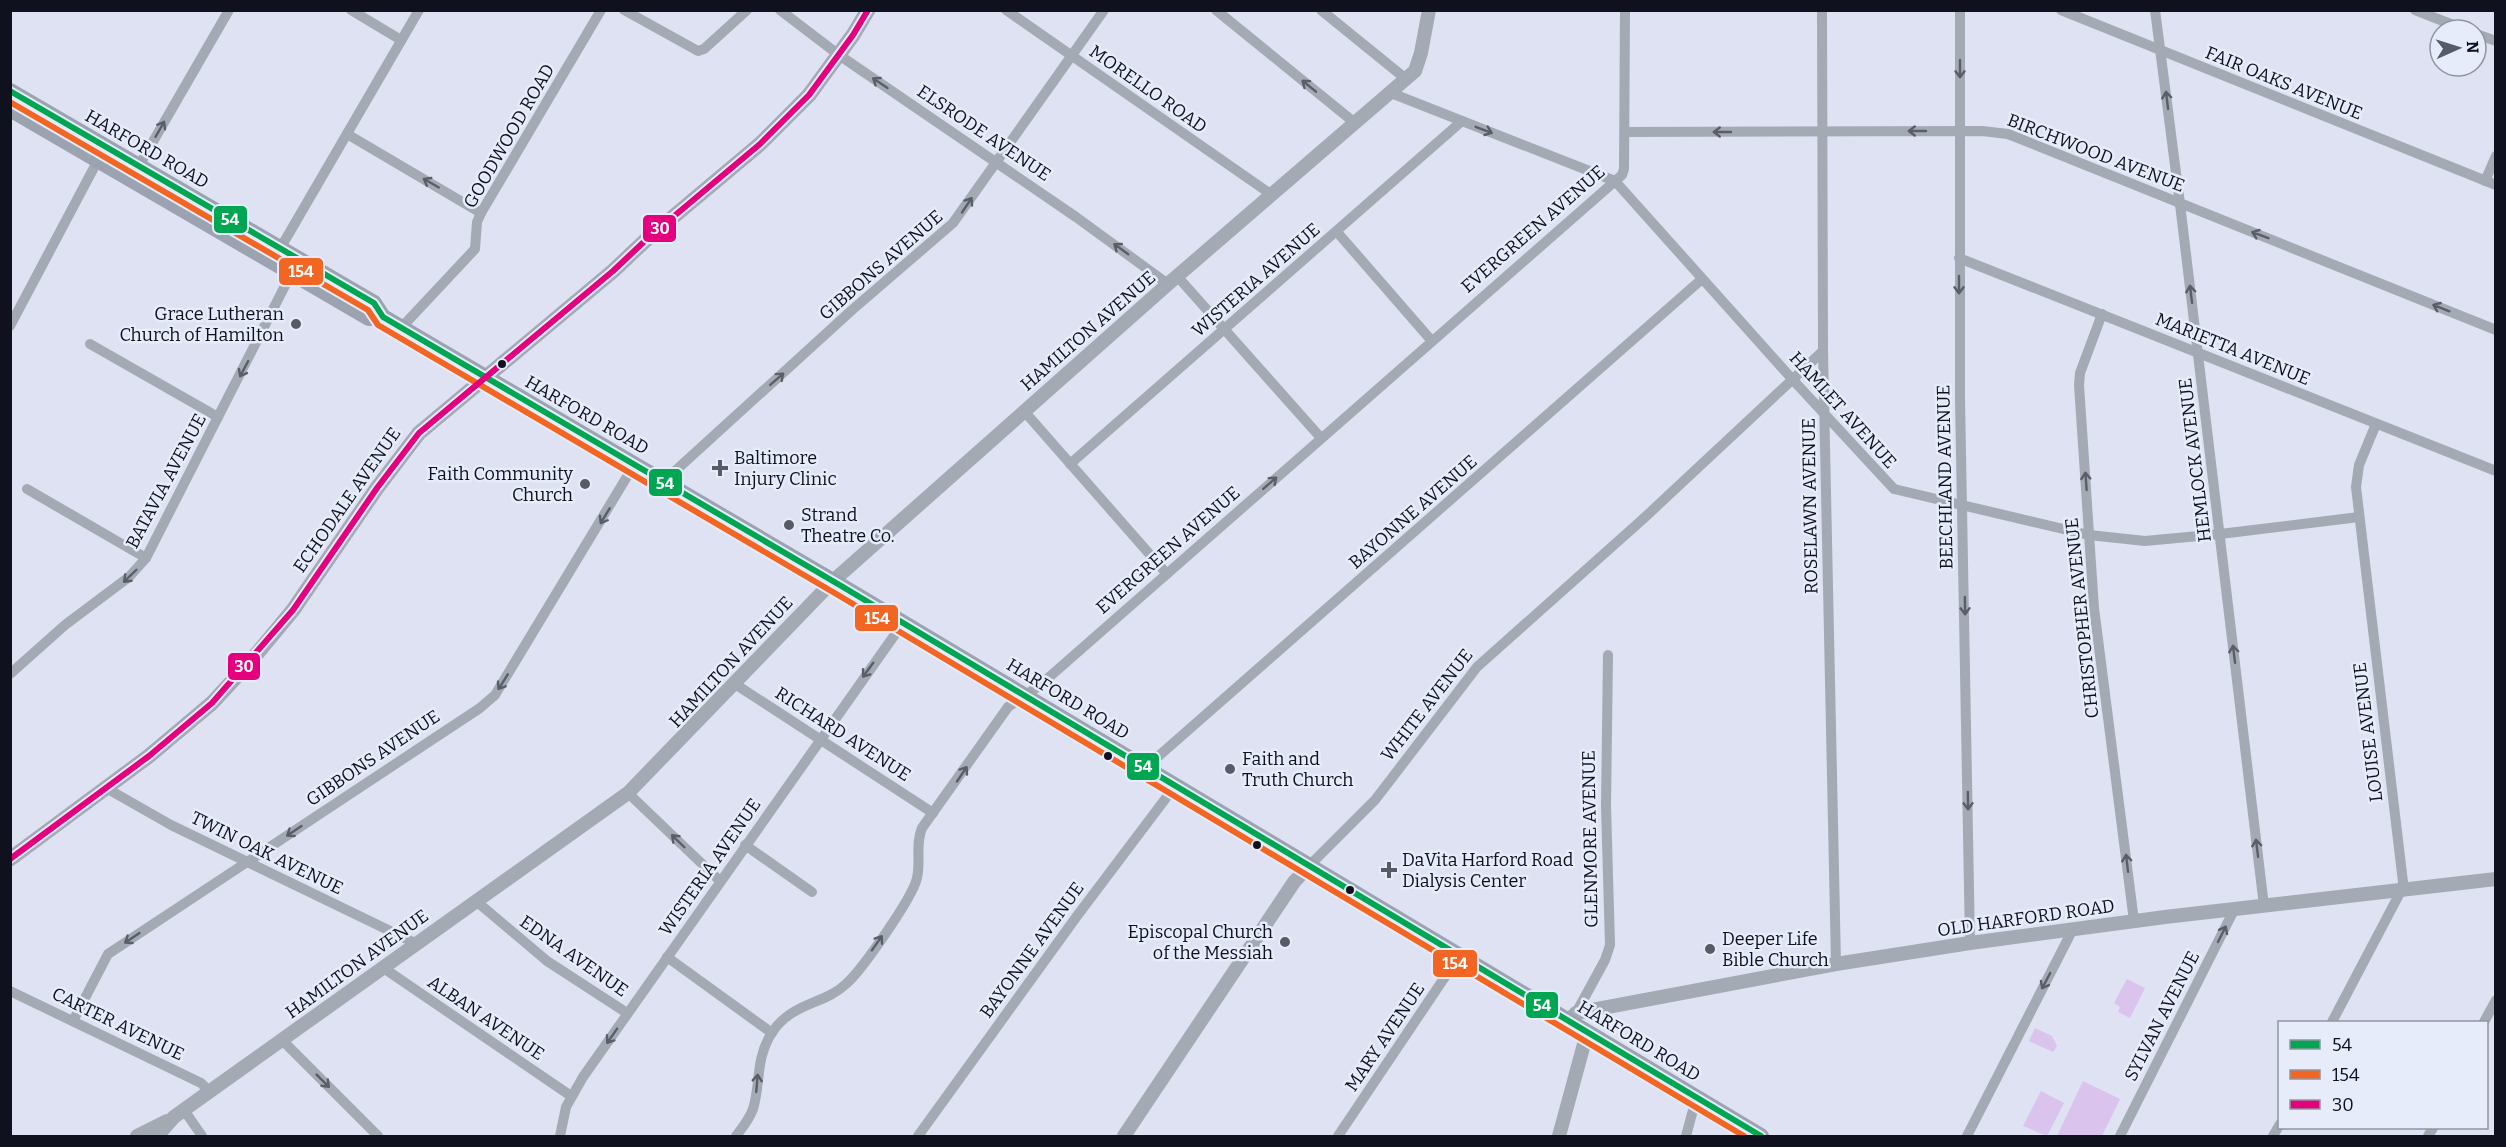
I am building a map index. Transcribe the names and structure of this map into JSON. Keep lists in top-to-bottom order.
{
  "streets": {
    "main road": ["HARFORD ROAD", "ECHODALE AVENUE"],
    "street": [
      "FAIR OAKS AVENUE",
      "MORELLO ROAD",
      "ELSRODE AVENUE",
      "GOODWOOD ROAD",
      "BIRCHWOOD AVENUE",
      "EVERGREEN AVENUE",
      "GIBBONS AVENUE",
      "WISTERIA AVENUE",
      "HAMILTON AVENUE",
      "MARIETTA AVENUE",
      "HAMLET AVENUE",
      "HEMLOCK AVENUE",
      "BEECHLAND AVENUE",
      "BATAVIA AVENUE",
      "ROSELAWN AVENUE",
      "BAYONNE AVENUE",
      "CHRISTOPHER AVENUE",
      "WHITE AVENUE",
      "LOUISE AVENUE",
      "RICHARD AVENUE",
      "GLENMORE AVENUE",
      "TWIN OAK AVENUE",
      "OLD HARFORD ROAD",
      "EDNA AVENUE",
      "SYLVAN AVENUE",
      "ALBAN AVENUE",
      "CARTER AVENUE",
      "MARY AVENUE"
    ]
  },
  "crossings": [
    ["FAIR OAKS AVENUE", "HEMLOCK AVENUE"],
    ["MORELLO ROAD", "GIBBONS AVENUE"],
    ["MORELLO ROAD", "HAMILTON AVENUE"],
    ["ELSRODE AVENUE", "EVERGREEN AVENUE"],
    ["ELSRODE AVENUE", "GIBBONS AVENUE"],
    ["ELSRODE AVENUE", "WISTERIA AVENUE"],
    ["ELSRODE AVENUE", "HAMILTON AVENUE"],
    ["ELSRODE AVENUE", "ECHODALE AVENUE"],
    ["GOODWOOD ROAD", "HARFORD ROAD"],
    ["HARFORD ROAD", "EVERGREEN AVENUE"],
    ["HARFORD ROAD", "GIBBONS AVENUE"],
    ["HARFORD ROAD", "WISTERIA AVENUE"],
    ["HARFORD ROAD", "HAMILTON AVENUE"],
    ["HARFORD ROAD", "BATAVIA AVENUE"],
    ["HARFORD ROAD", "ECHODALE AVENUE"],
    ["HARFORD ROAD", "BAYONNE AVENUE"],
    ["HARFORD ROAD", "WHITE AVENUE"],
    ["HARFORD ROAD", "GLENMORE AVENUE"],
    ["HARFORD ROAD", "OLD HARFORD ROAD"],
    ["HARFORD ROAD", "MARY AVENUE"],
    ["BIRCHWOOD AVENUE", "EVERGREEN AVENUE"],
    ["BIRCHWOOD AVENUE", "HEMLOCK AVENUE"],
    ["BIRCHWOOD AVENUE", "BEECHLAND AVENUE"],
    ["BIRCHWOOD AVENUE", "ROSELAWN AVENUE"],
    ["EVERGREEN AVENUE", "HAMLET AVENUE"],
    ["EVERGREEN AVENUE", "RICHARD AVENUE"],
    ["GIBBONS AVENUE", "TWIN OAK AVENUE"],
    ["GIBBONS AVENUE", "CARTER AVENUE"],
    ["WISTERIA AVENUE", "HAMLET AVENUE"],
    ["WISTERIA AVENUE", "RICHARD AVENUE"],
    ["WISTERIA AVENUE", "EDNA AVENUE"],
    ["WISTERIA AVENUE", "ALBAN AVENUE"],
    ["HAMILTON AVENUE", "HAMLET AVENUE"],
    ["HAMILTON AVENUE", "RICHARD AVENUE"],
    ["HAMILTON AVENUE", "TWIN OAK AVENUE"],
    ["HAMILTON AVENUE", "EDNA AVENUE"],
    ["HAMILTON AVENUE", "ALBAN AVENUE"],
    ["HAMILTON AVENUE", "CARTER AVENUE"],
    ["MARIETTA AVENUE", "HEMLOCK AVENUE"],
    ["MARIETTA AVENUE", "BEECHLAND AVENUE"],
    ["MARIETTA AVENUE", "CHRISTOPHER AVENUE"],
    ["MARIETTA AVENUE", "LOUISE AVENUE"],
    ["HAMLET AVENUE", "HEMLOCK AVENUE"],
    ["HAMLET AVENUE", "BEECHLAND AVENUE"],
    ["HAMLET AVENUE", "ROSELAWN AVENUE"],
    ["HAMLET AVENUE", "BAYONNE AVENUE"],
    ["HAMLET AVENUE", "CHRISTOPHER AVENUE"],
    ["HAMLET AVENUE", "WHITE AVENUE"],
    ["HAMLET AVENUE", "LOUISE AVENUE"],
    ["HEMLOCK AVENUE", "OLD HARFORD ROAD"],
    ["BEECHLAND AVENUE", "OLD HARFORD ROAD"],
    ["ECHODALE AVENUE", "TWIN OAK AVENUE"],
    ["ROSELAWN AVENUE", "WHITE AVENUE"],
    ["ROSELAWN AVENUE", "OLD HARFORD ROAD"],
    ["CHRISTOPHER AVENUE", "OLD HARFORD ROAD"],
    ["LOUISE AVENUE", "OLD HARFORD ROAD"],
    ["GLENMORE AVENUE", "OLD HARFORD ROAD"],
    ["OLD HARFORD ROAD", "SYLVAN AVENUE"]
  ],
  "one_way": [
    "ELSRODE AVENUE",
    "BIRCHWOOD AVENUE",
    "EVERGREEN AVENUE",
    "HEMLOCK AVENUE",
    "BEECHLAND AVENUE",
    "BATAVIA AVENUE",
    "CHRISTOPHER AVENUE",
    "SYLVAN AVENUE"
  ],
  "places": {
    "other": [
      "Grace Lutheran Church of Hamilton",
      "Faith Community Church",
      "Strand Theatre Co.",
      "Faith and Truth Church",
      "Episcopal Church of the Messiah",
      "Deeper Life Bible Church"
    ],
    "health": ["Baltimore Injury Clinic", "DaVita Harford Road Dialysis Center"]
  },
  "lines": ["transit line 30", "transit line 54", "transit line 154"],
  "legend": ["54", "154", "30"],
  "north": "right"
}
